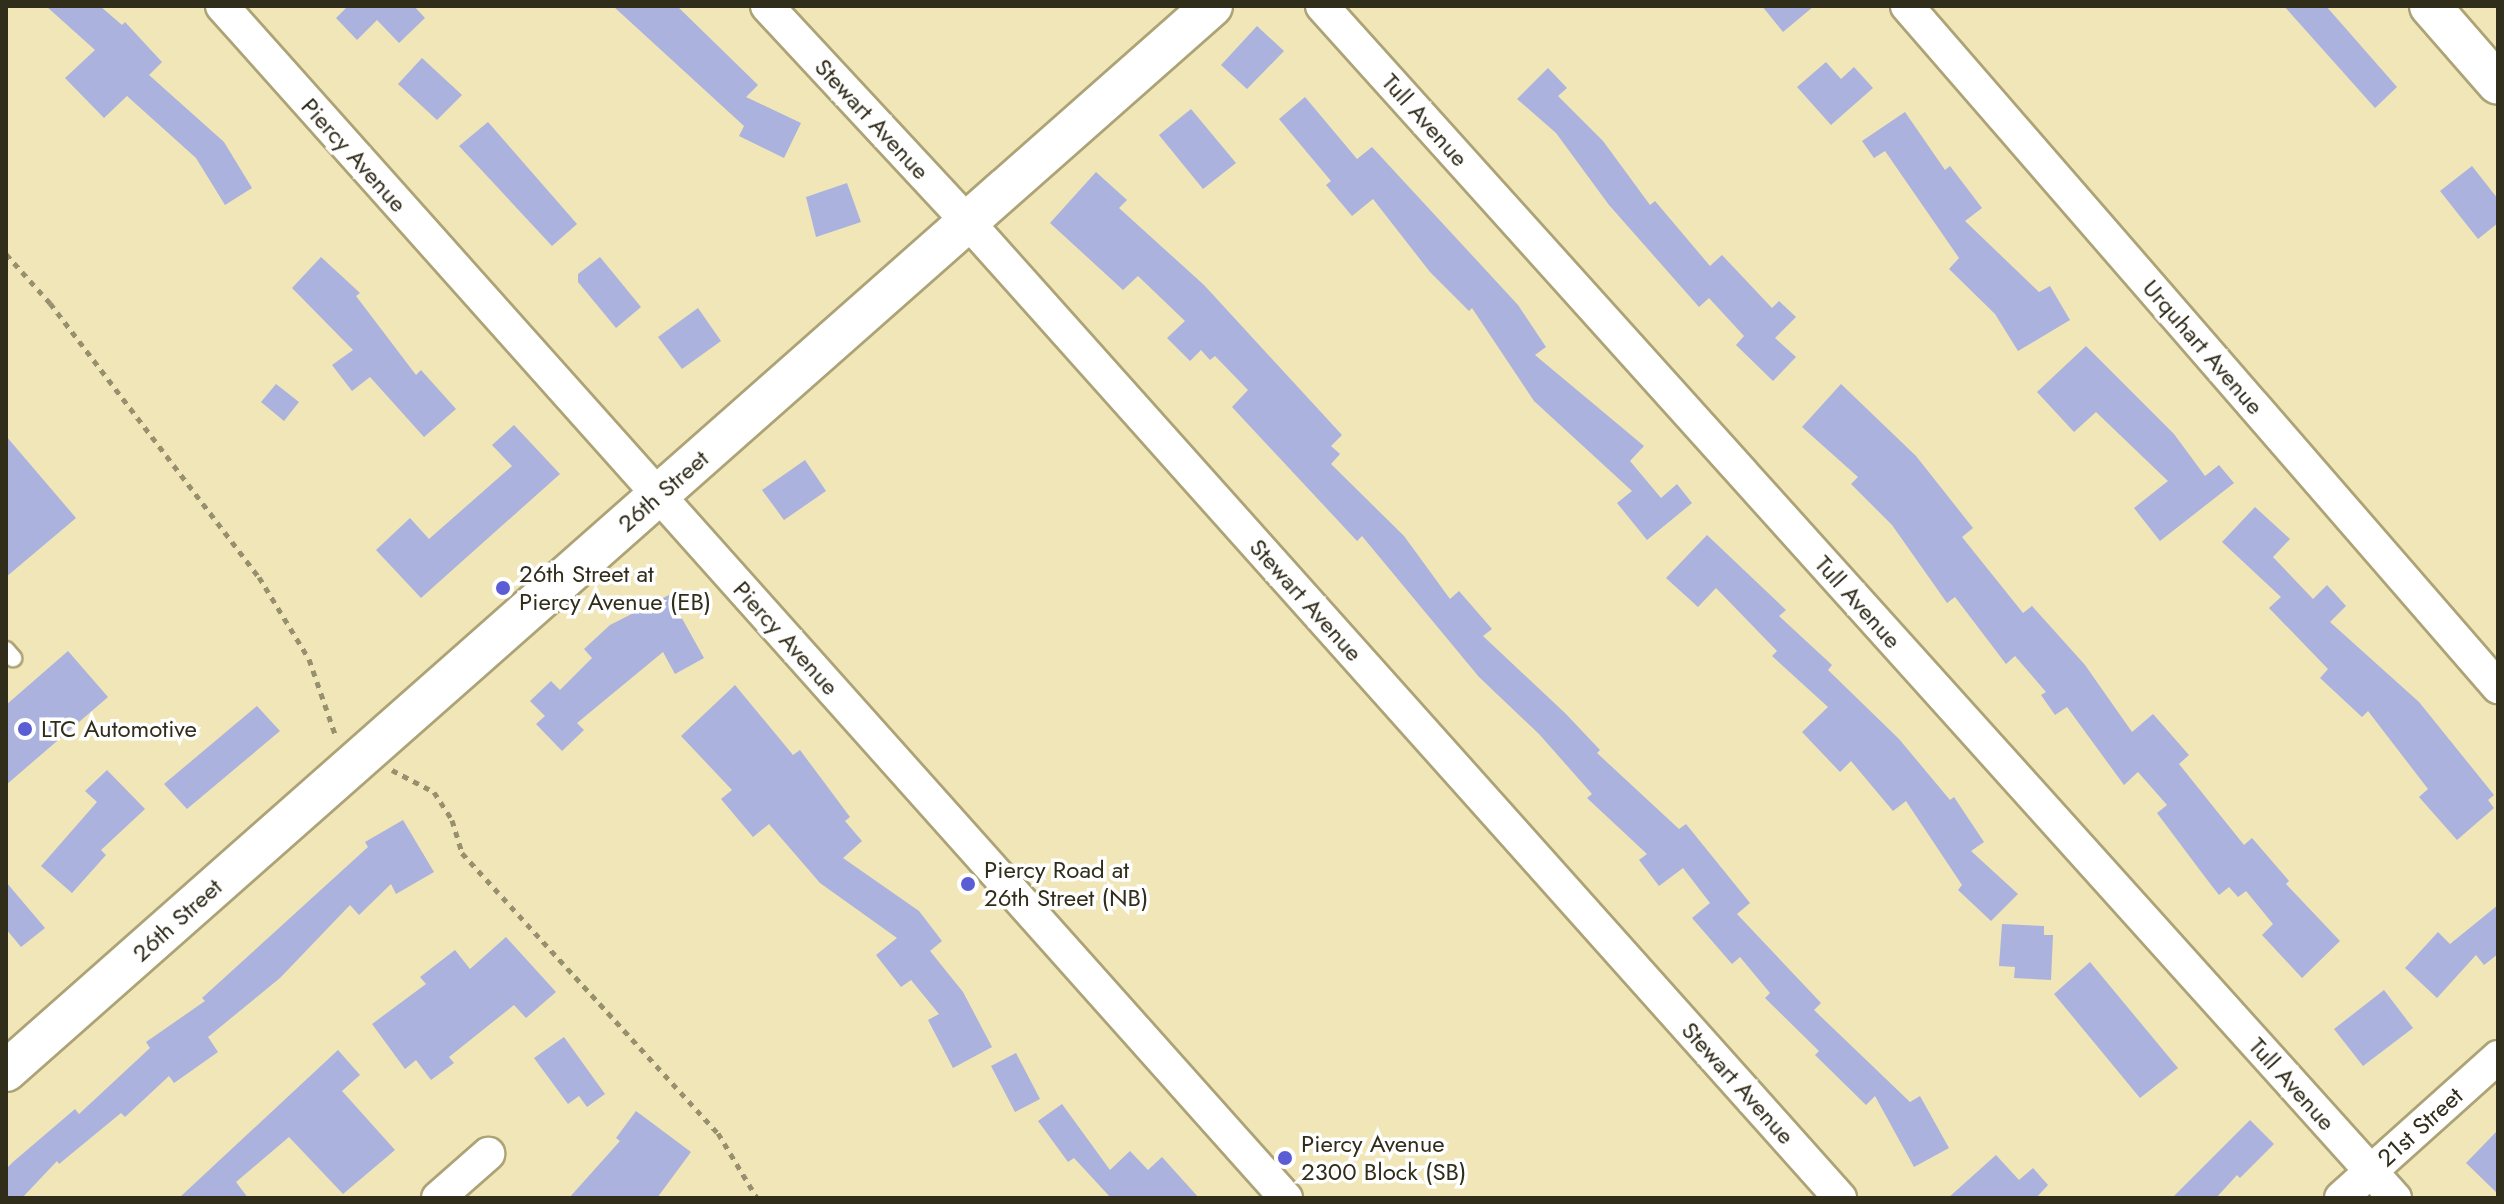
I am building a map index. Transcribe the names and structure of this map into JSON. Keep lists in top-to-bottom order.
{
  "streets": {
    "street": [
      "Stewart Avenue",
      "Tull Avenue",
      "Piercy Avenue",
      "Urquhart Avenue",
      "26th Street",
      "21st Street"
    ]
  },
  "crossings": [
    ["Stewart Avenue", "26th Street"],
    ["Tull Avenue", "21st Street"],
    ["Piercy Avenue", "26th Street"]
  ],
  "places": [
    "26th Street at Piercy Avenue (EB)",
    "LTC Automotive",
    "Piercy Road at 26th Street (NB)",
    "Piercy Avenue 2300 Block (SB)"
  ]
}
